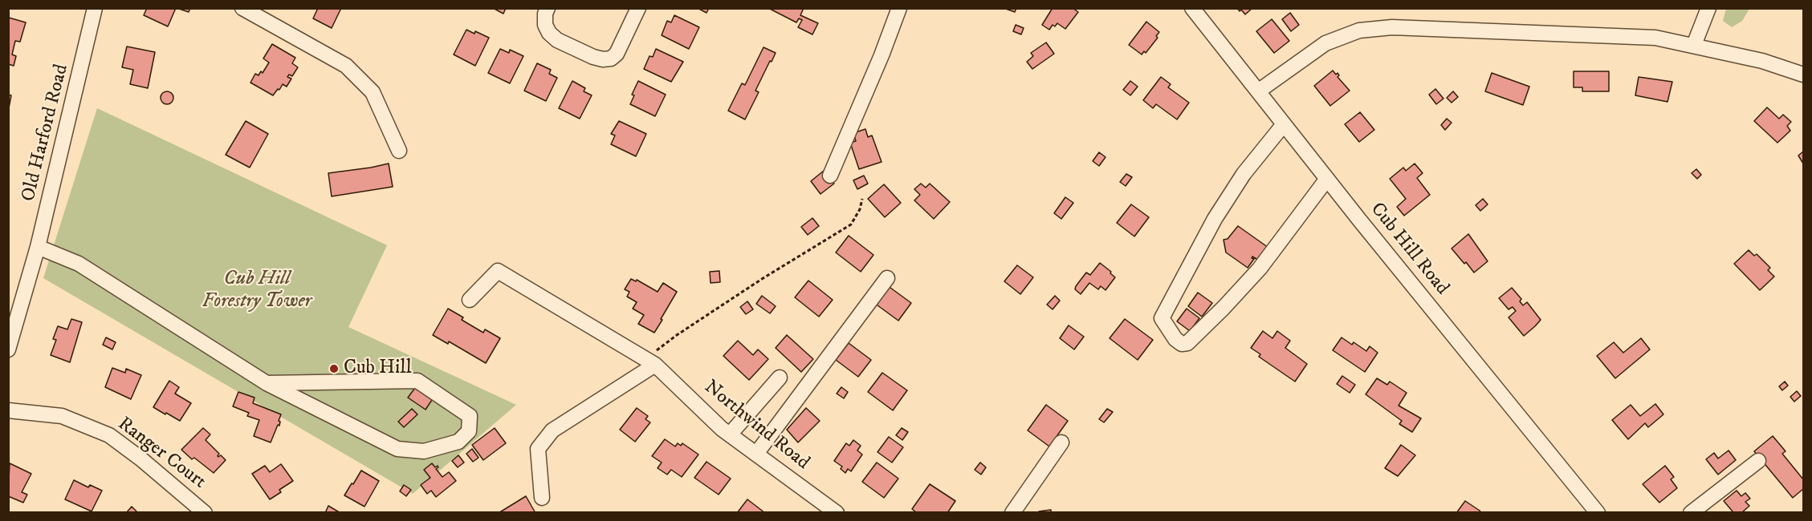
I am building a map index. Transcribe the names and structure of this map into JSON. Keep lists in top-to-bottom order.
{
  "streets": {
    "street": [
      "Old Harford Road",
      "Cub Hill Road",
      "Northwind Road",
      "Ranger Court"
    ]
  },
  "parks": ["Cub Hill Forestry Tower"],
  "places": ["Cub Hill"]
}
